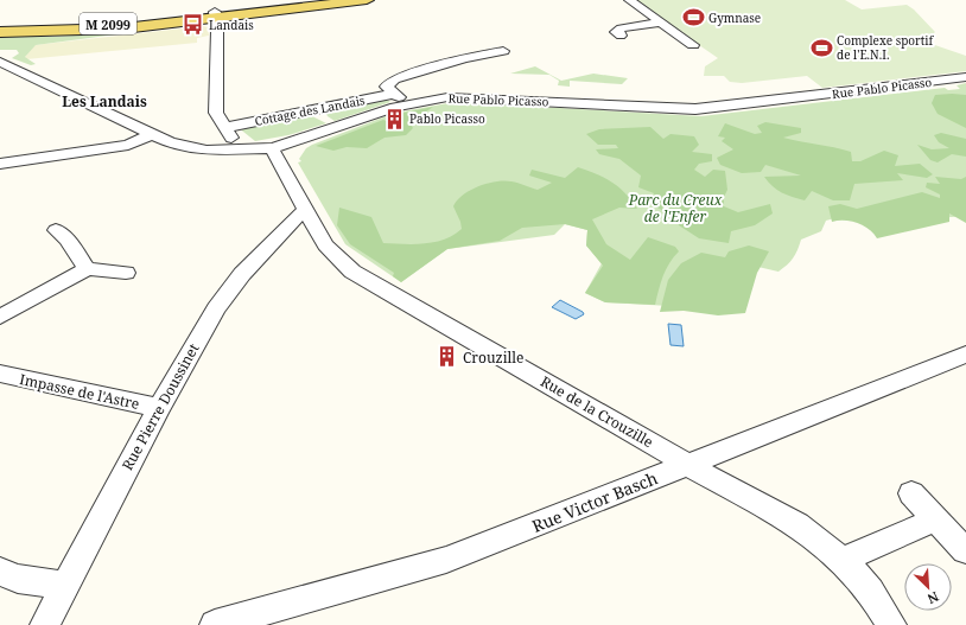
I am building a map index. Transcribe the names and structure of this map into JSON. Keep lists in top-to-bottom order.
{
  "streets": {
    "main road": ["M 2099"],
    "street": [
      "Rue Pablo Picasso",
      "Cottage des Landais",
      "Impasse de l'Astre",
      "Rue Pierre Doussinet",
      "Rue de la Crouzille",
      "Rue Victor Basch"
    ]
  },
  "crossings": [
    ["Rue Pablo Picasso", "Rue de la Crouzille"],
    ["Impasse de l'Astre", "Rue Pierre Doussinet"],
    ["Rue Pierre Doussinet", "Rue de la Crouzille"],
    ["Rue de la Crouzille", "Rue Victor Basch"]
  ],
  "districts": ["Les Landais"],
  "parks": ["Parc du Creux de l'Enfer"],
  "places": {
    "sports": ["Gymnase", "Complexe sportif de l'E.N.I."],
    "bus stop": ["Landais"],
    "building": ["Pablo Picasso", "Crouzille"]
  },
  "north": "bottom right"
}
